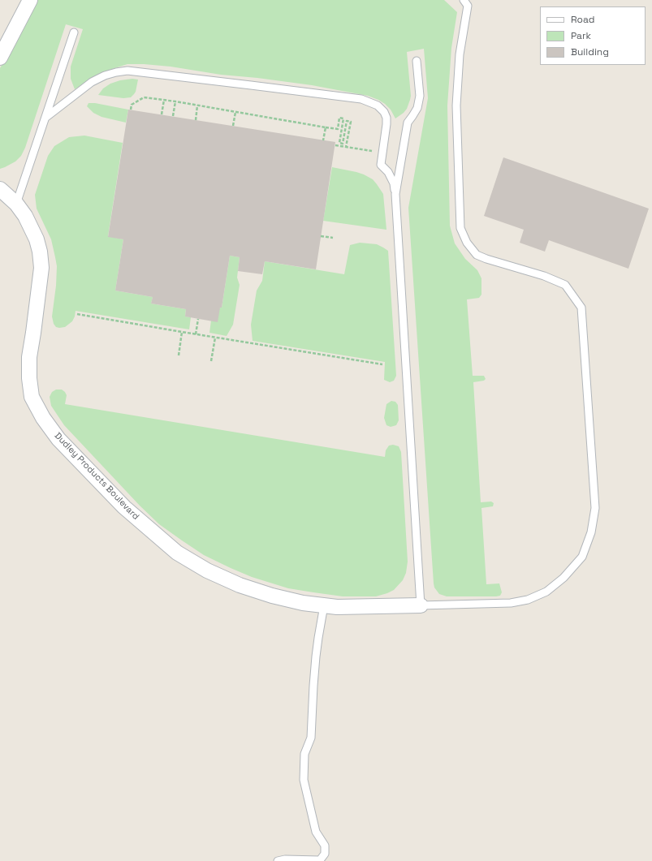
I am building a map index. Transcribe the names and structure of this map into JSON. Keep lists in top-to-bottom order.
{
  "streets": {
    "street": ["Dudley Products Boulevard"]
  },
  "legend": ["Road", "Park", "Building"]
}
